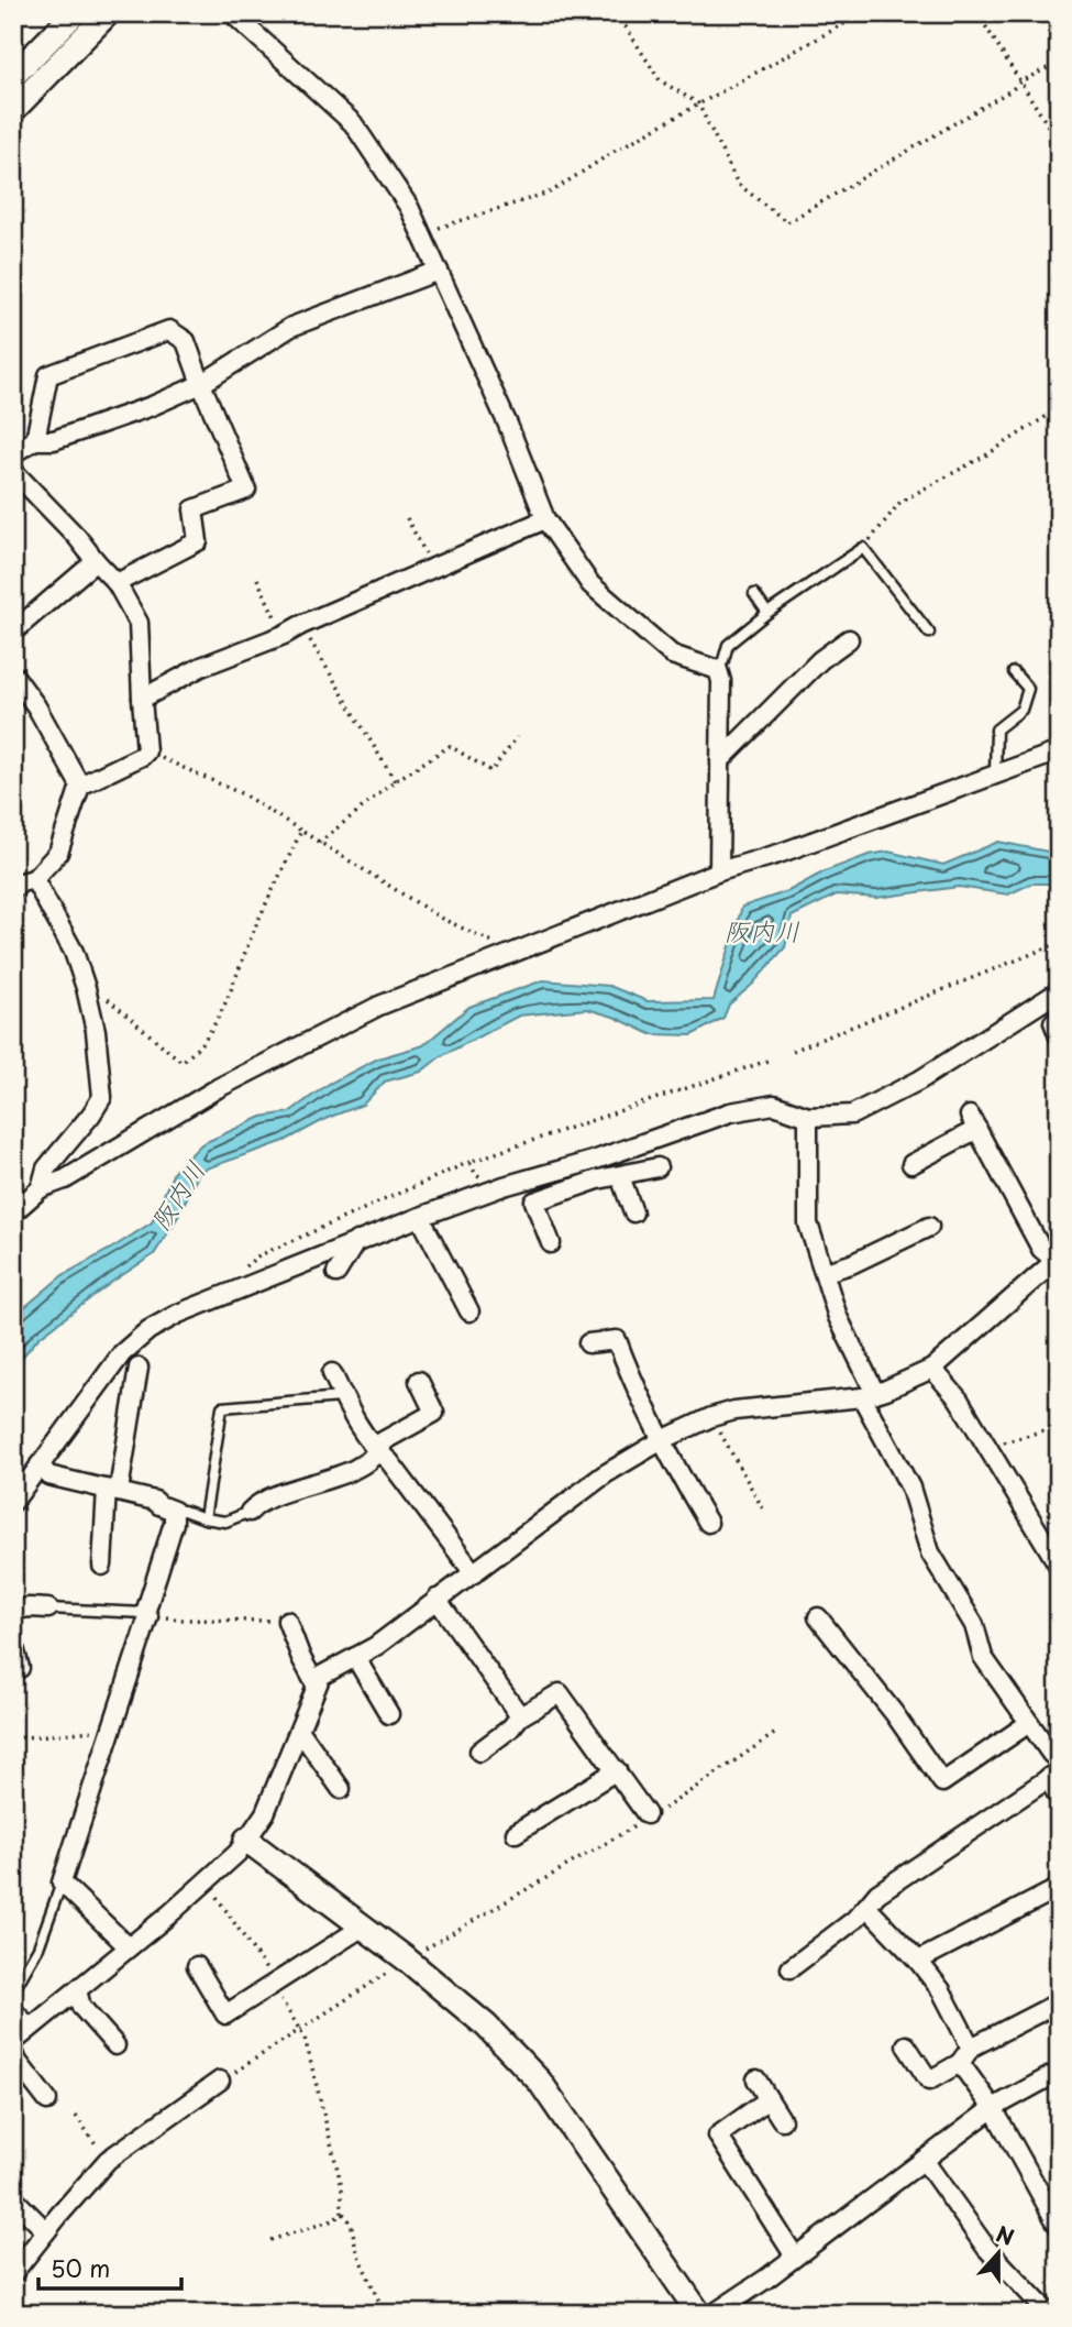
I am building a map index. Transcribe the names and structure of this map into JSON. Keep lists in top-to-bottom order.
{
  "water": ["阪内川"],
  "scale_bar": "50 m",
  "north": "top"
}
